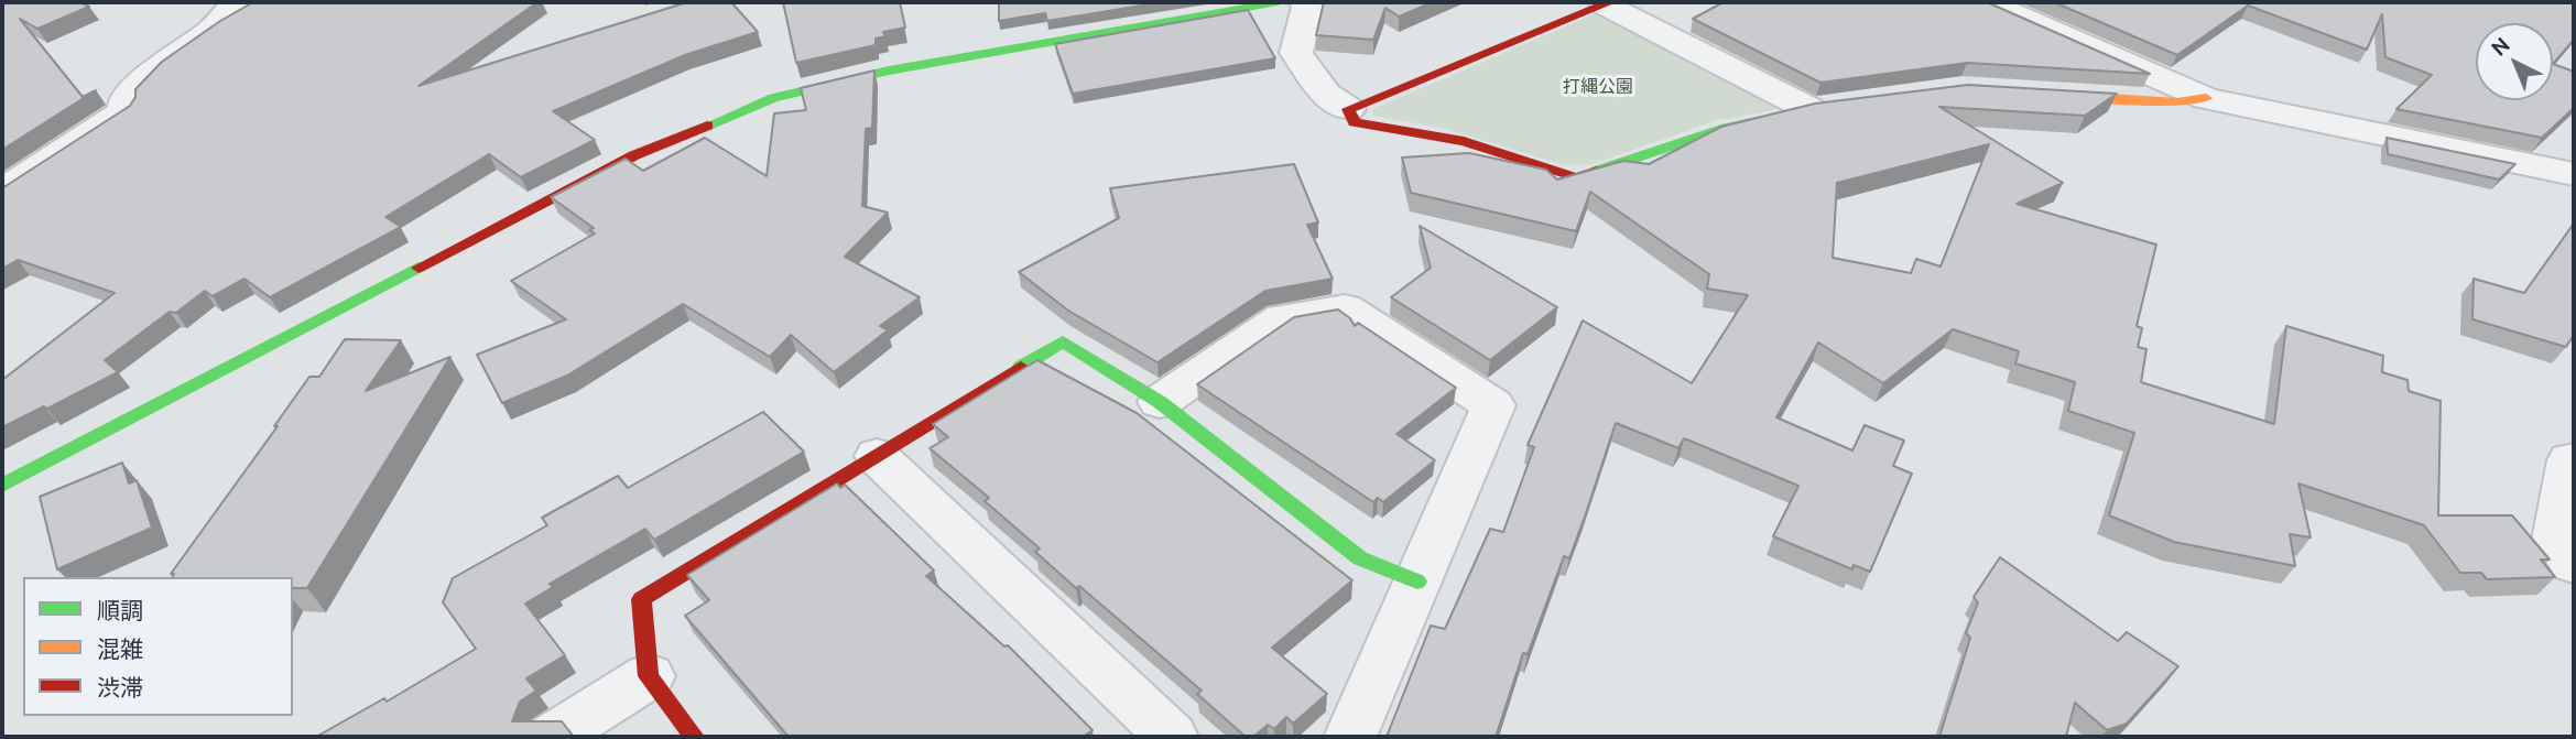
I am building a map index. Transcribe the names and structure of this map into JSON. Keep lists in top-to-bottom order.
{
  "parks": ["打縄公園"],
  "legend": ["順調", "混雑", "渋滞"],
  "north": "top left"
}
